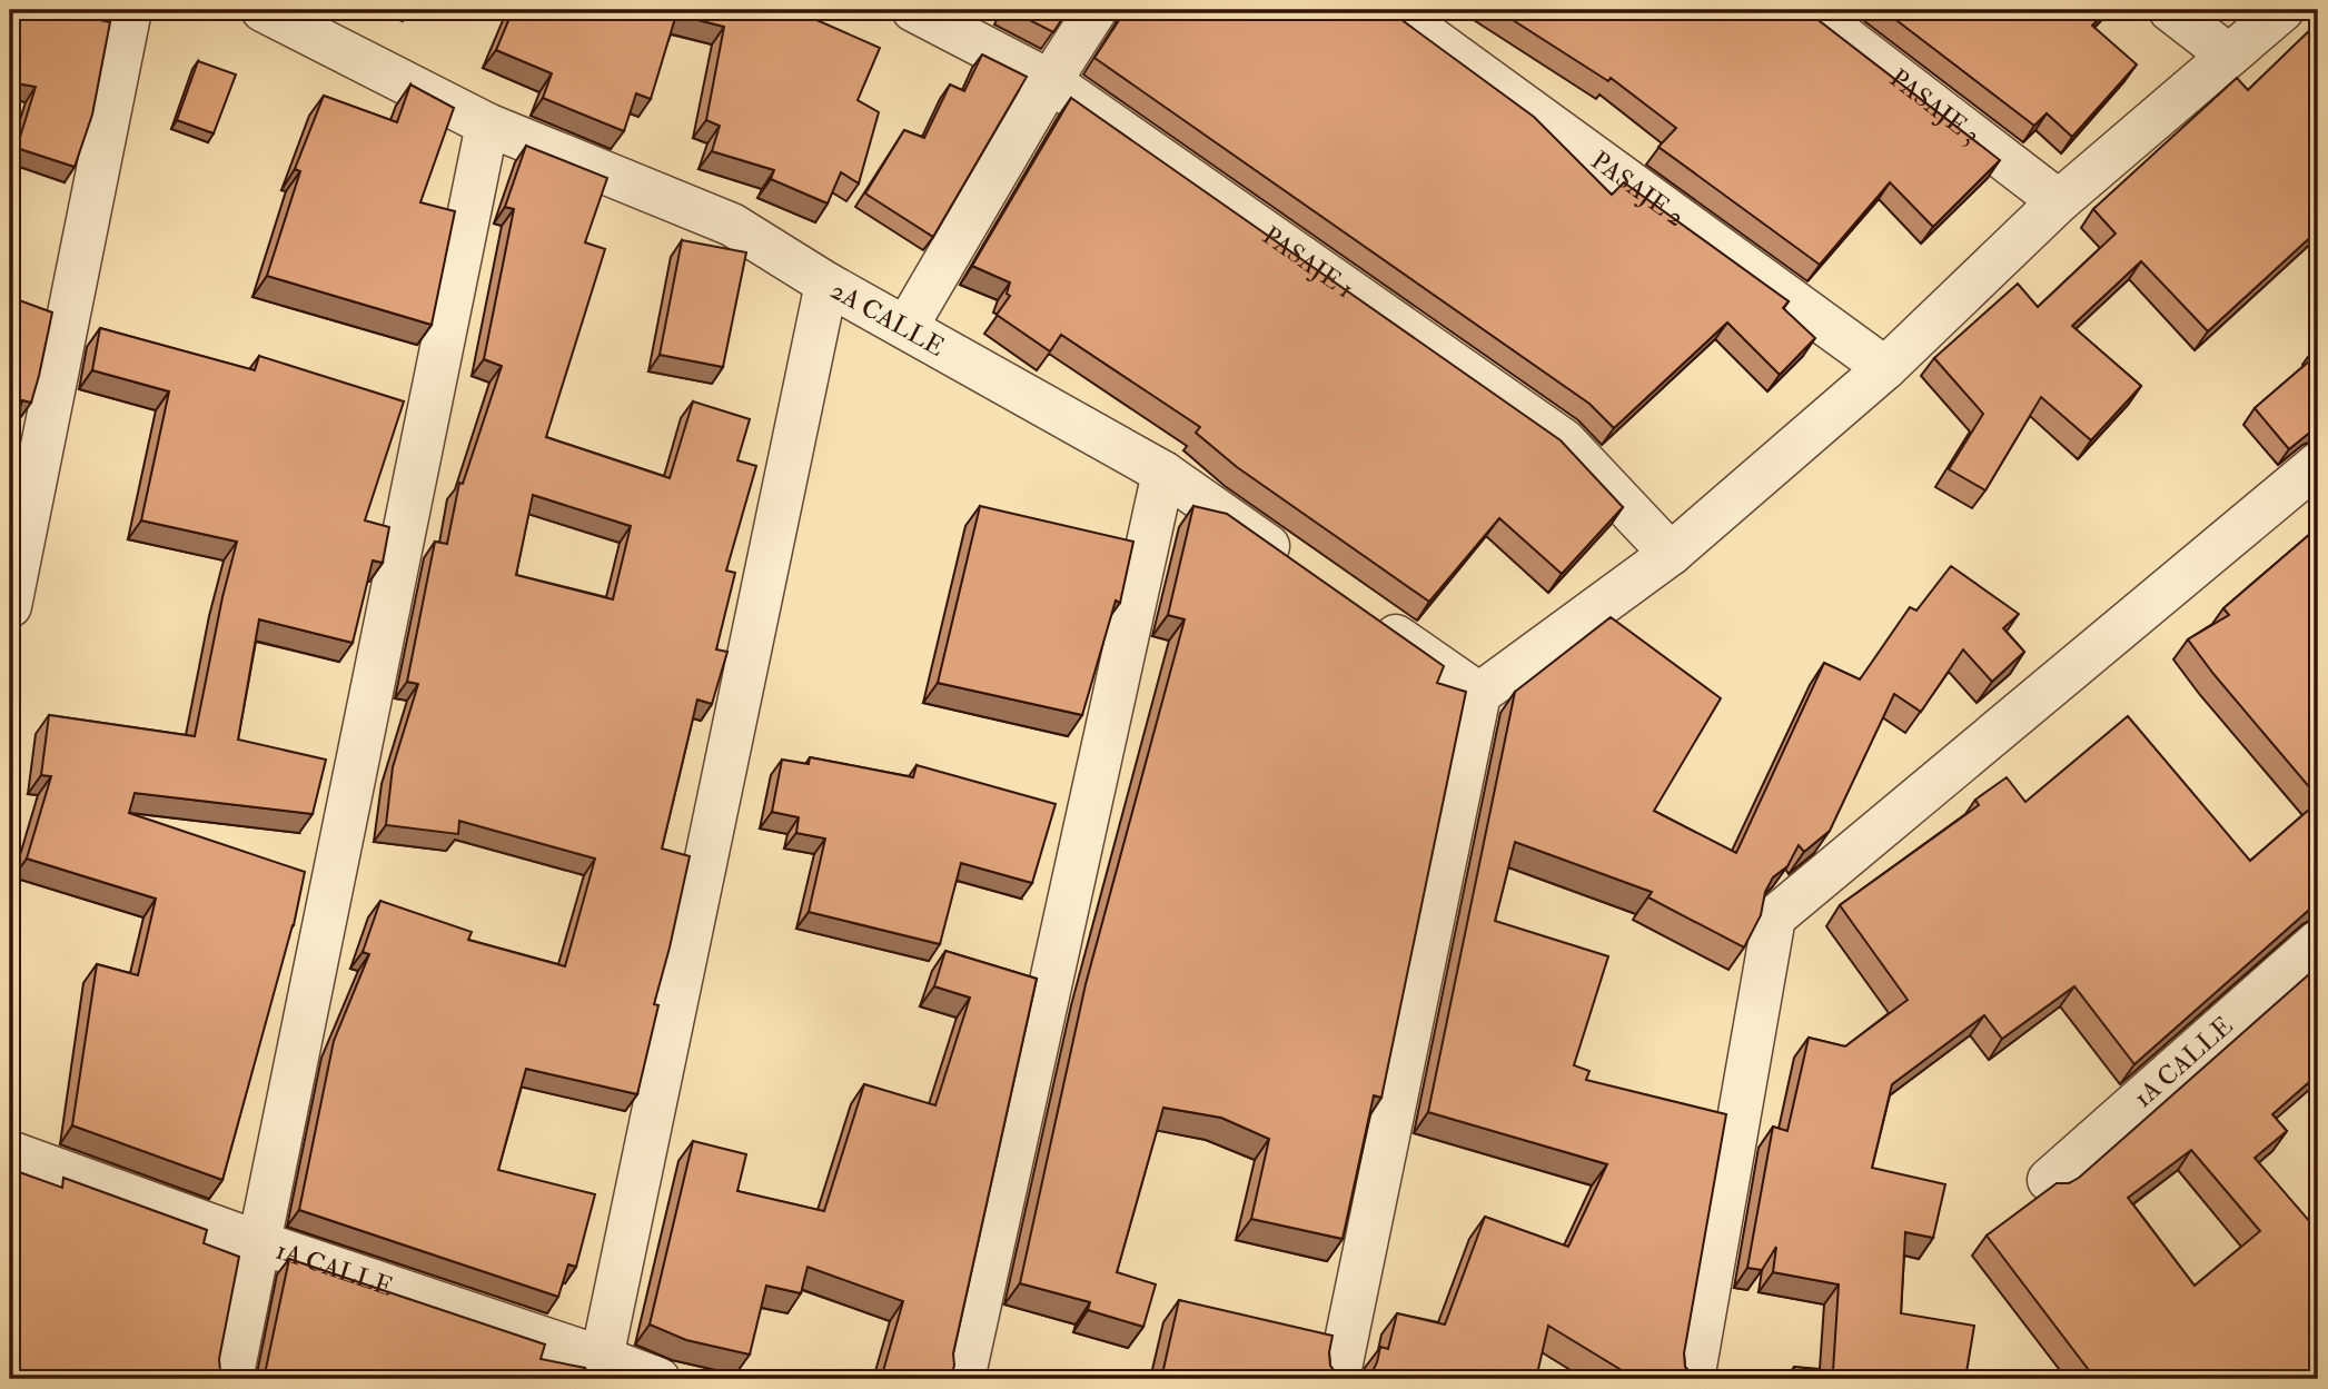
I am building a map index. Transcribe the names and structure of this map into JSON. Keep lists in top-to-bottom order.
{
  "streets": {
    "street": [
      "PASAJE 3",
      "PASAJE 2",
      "PASAJE 1",
      "2A CALLE",
      "1A CALLE"
    ]
  }
}
